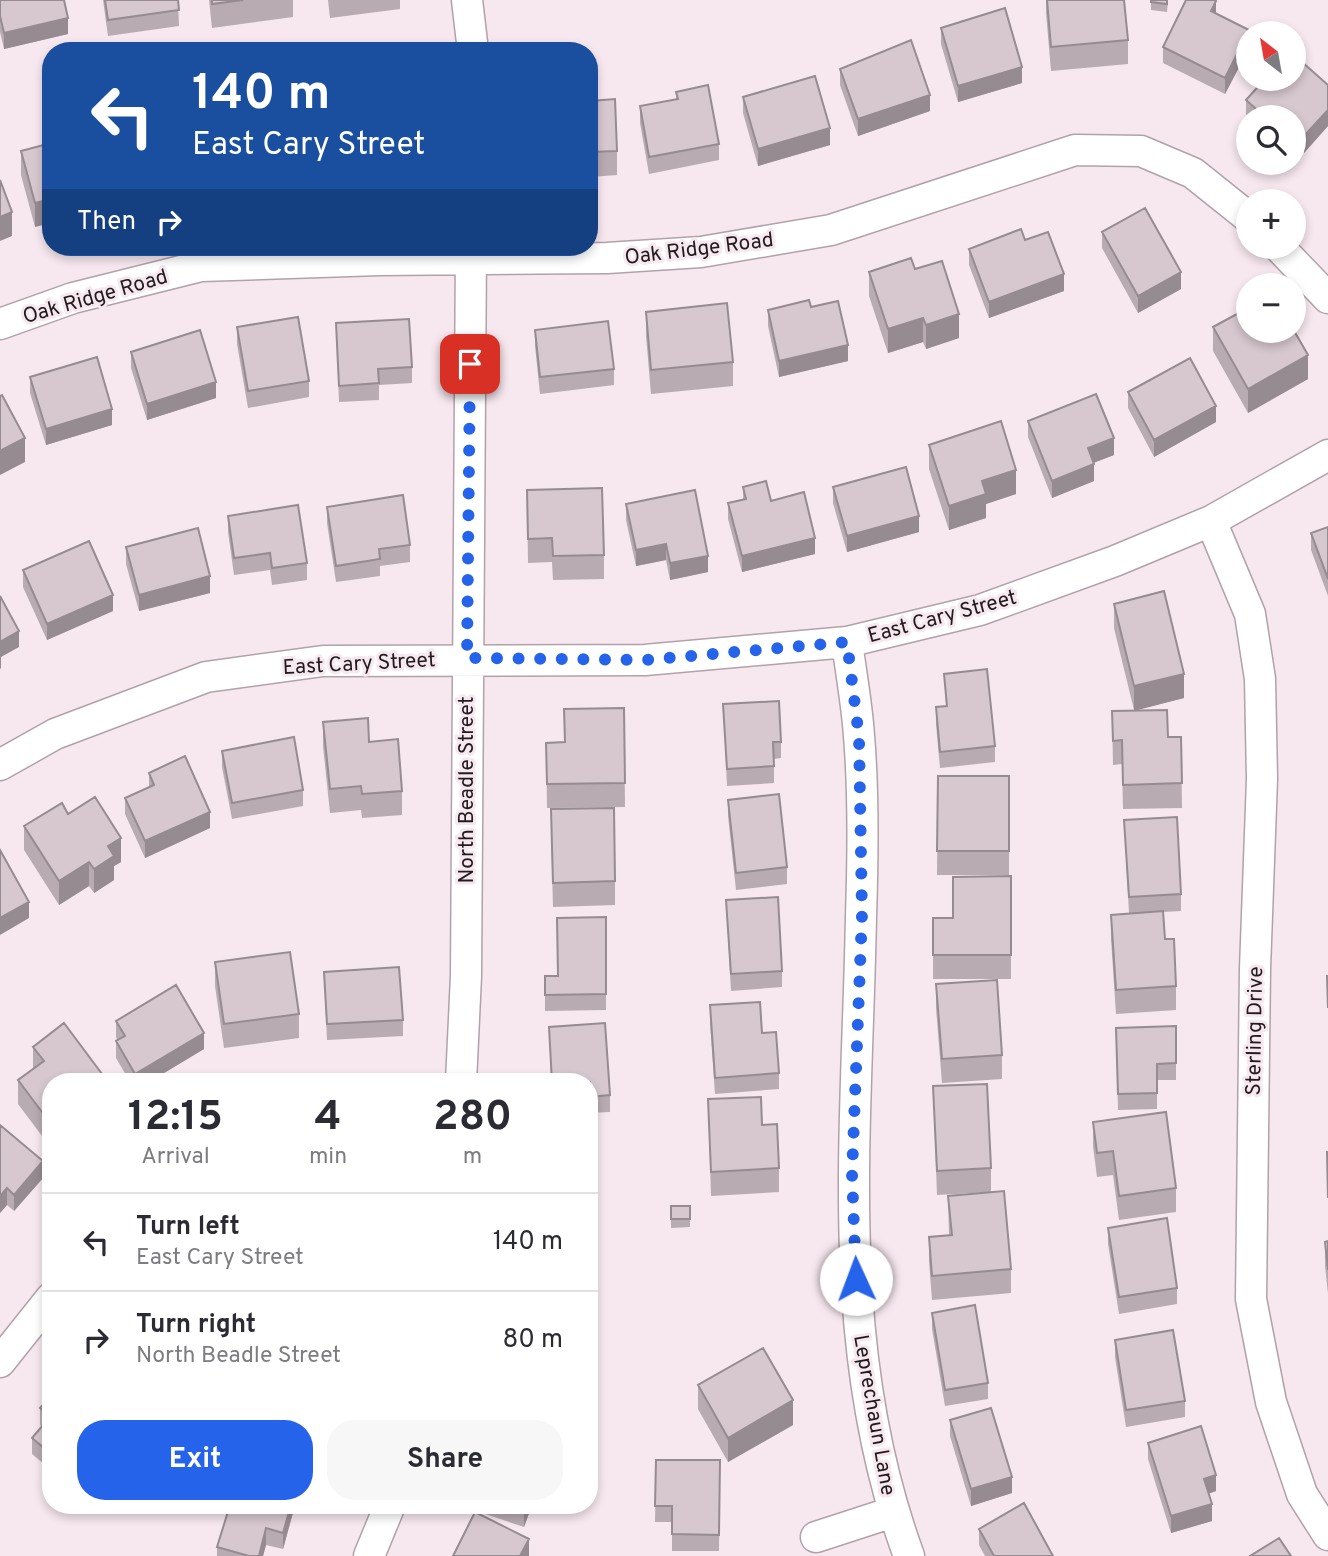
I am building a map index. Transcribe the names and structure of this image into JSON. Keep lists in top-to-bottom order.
{
  "streets": {
    "street": [
      "Oak Ridge Road",
      "East Cary Street",
      "North Beadle Street",
      "Sterling Drive",
      "Leprechaun Lane"
    ]
  },
  "crossings": [
    ["East Cary Street", "North Beadle Street"],
    ["East Cary Street", "Sterling Drive"],
    ["East Cary Street", "Leprechaun Lane"]
  ],
  "north": "top left",
  "page": {
    "map_buttons": ["+", "−"],
    "turn": ["140 m", "East Cary Street"],
    "then": "Then",
    "eta": [
      "12:15",
      "Arrival",
      "4",
      "min",
      "280",
      "m"
    ],
    "list": [
      {
        "name": "Turn left",
        "note": "East Cary Street",
        "value": "140 m"
      },
      {
        "name": "Turn right",
        "note": "North Beadle Street",
        "value": "80 m"
      }
    ],
    "buttons": ["Exit", "Share"]
  }
}
